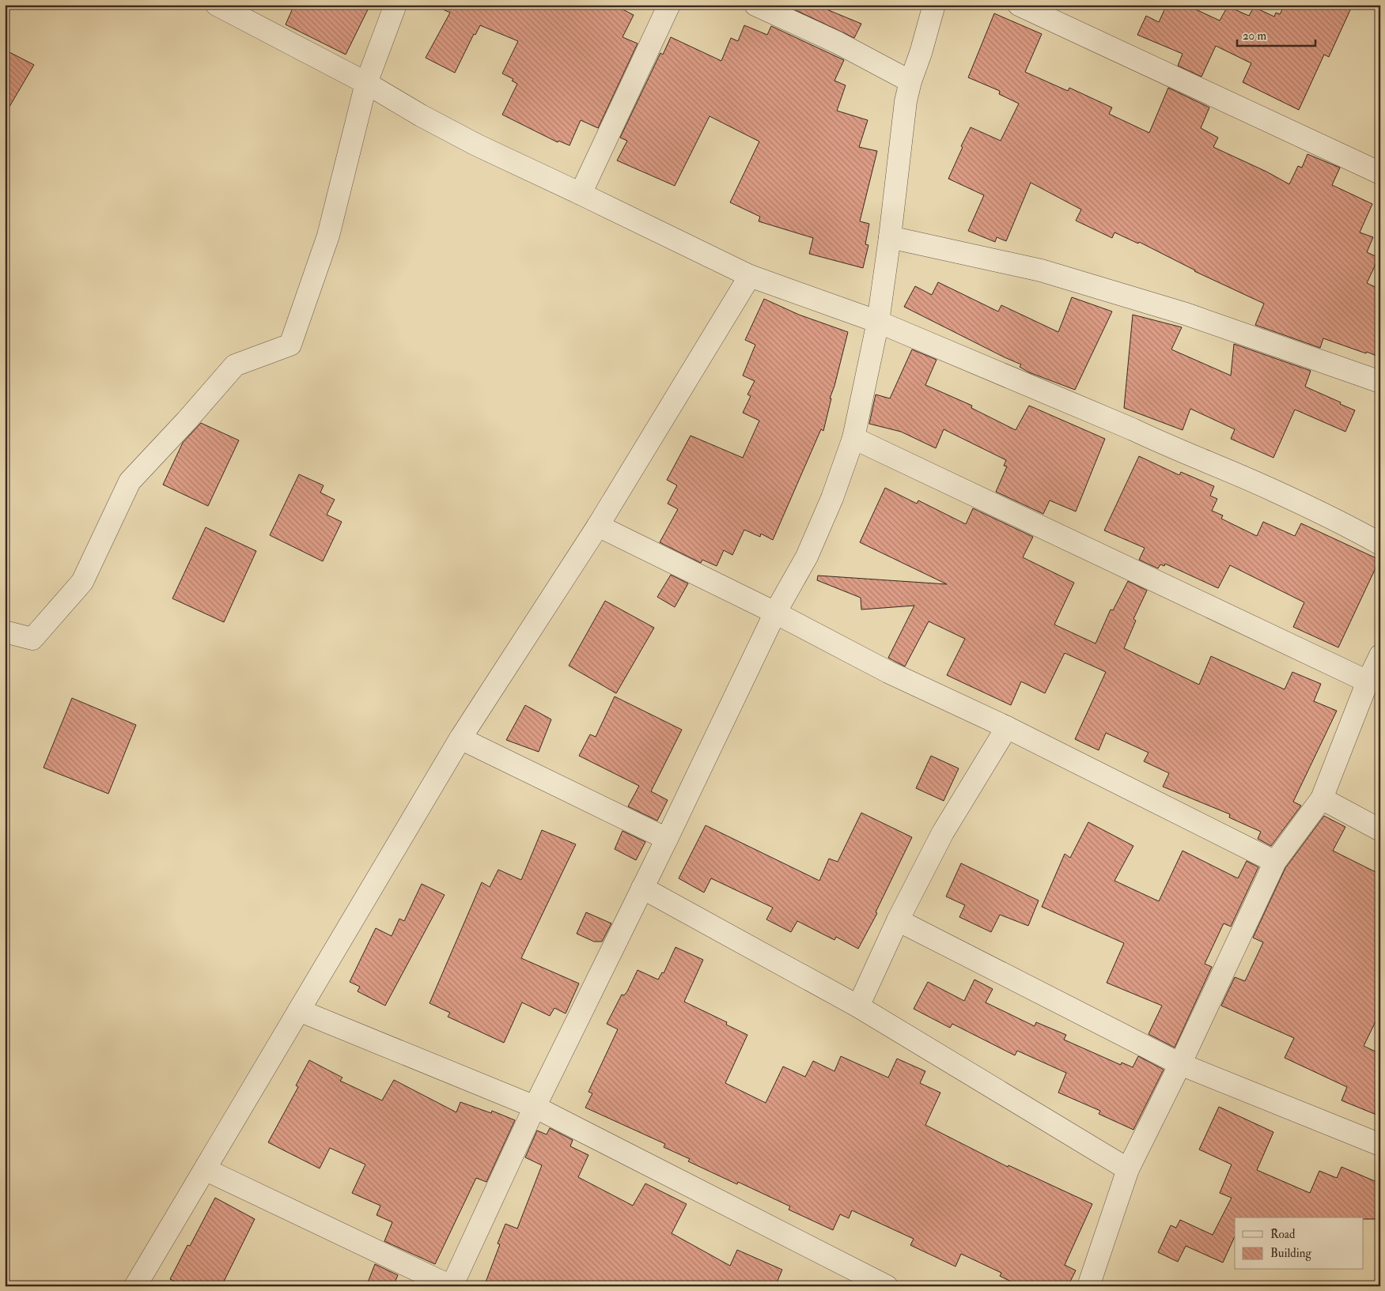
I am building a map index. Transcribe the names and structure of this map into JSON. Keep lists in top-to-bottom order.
{
  "legend": ["Road", "Building"],
  "scale_bar": "20 m"
}
